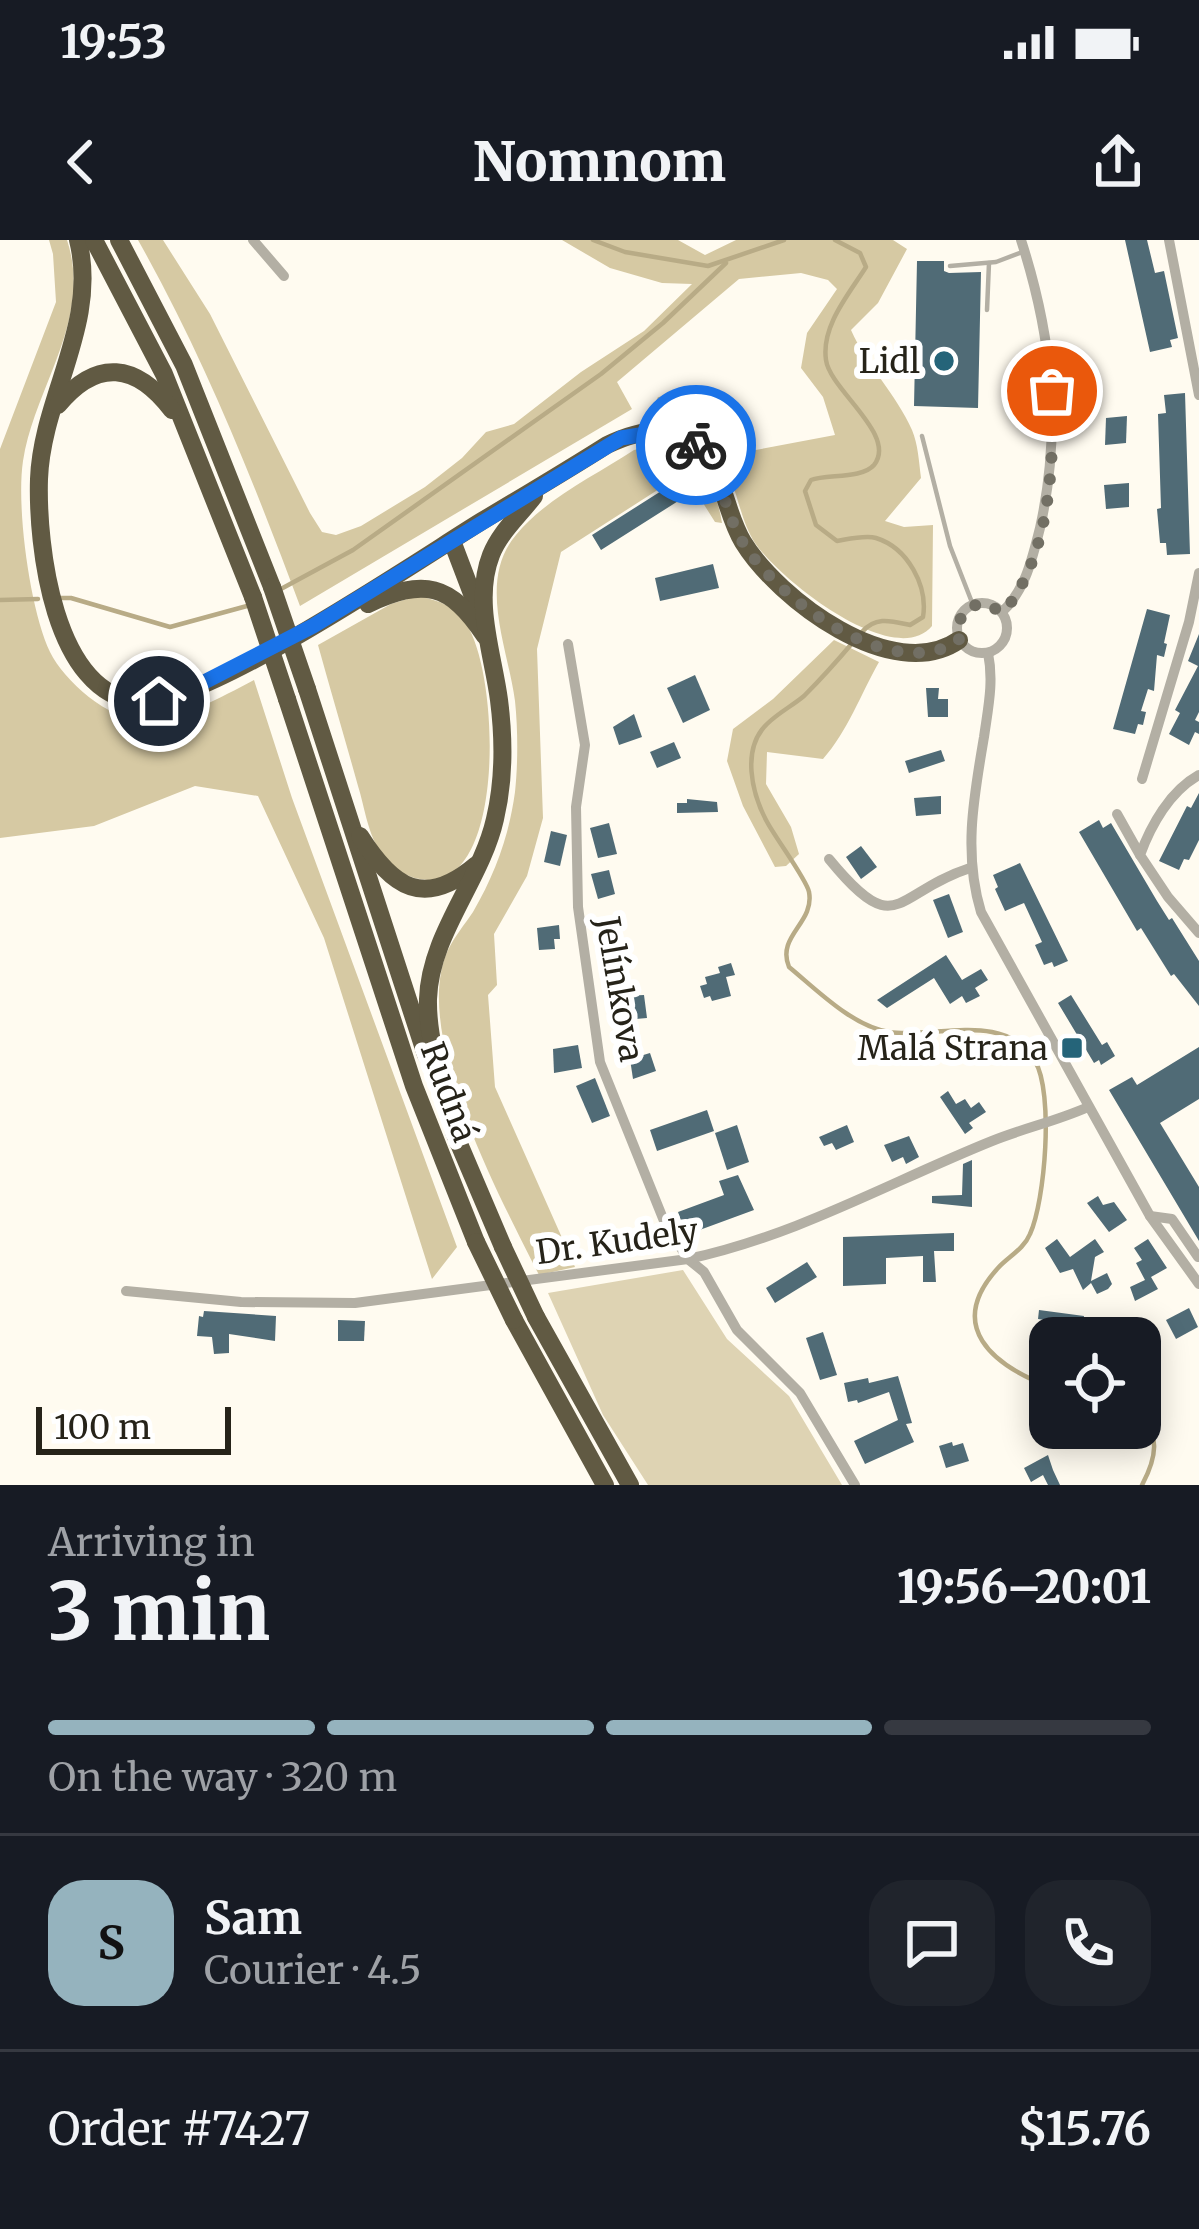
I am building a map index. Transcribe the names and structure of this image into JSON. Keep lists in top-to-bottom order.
{
  "streets": {
    "highway": ["Rudná"],
    "street": ["Jelínkova", "Dr. Kudely"]
  },
  "crossings": [
    ["Jelínkova", "Dr. Kudely"]
  ],
  "places": {
    "other": ["Lidl"],
    "transit": ["Malá Strana"]
  },
  "scale_bar": "100 m",
  "page": {
    "status": "19:53",
    "header": "Nomnom",
    "scale": "100 m",
    "heading": ["3 min", "Arriving in", "19:56–20:01"],
    "panel": [
      "Sam",
      "Courier · 4.5",
      "Order #7427",
      "$15.76"
    ],
    "bar": "On the way · 320 m",
    "round": "S"
  }
}
